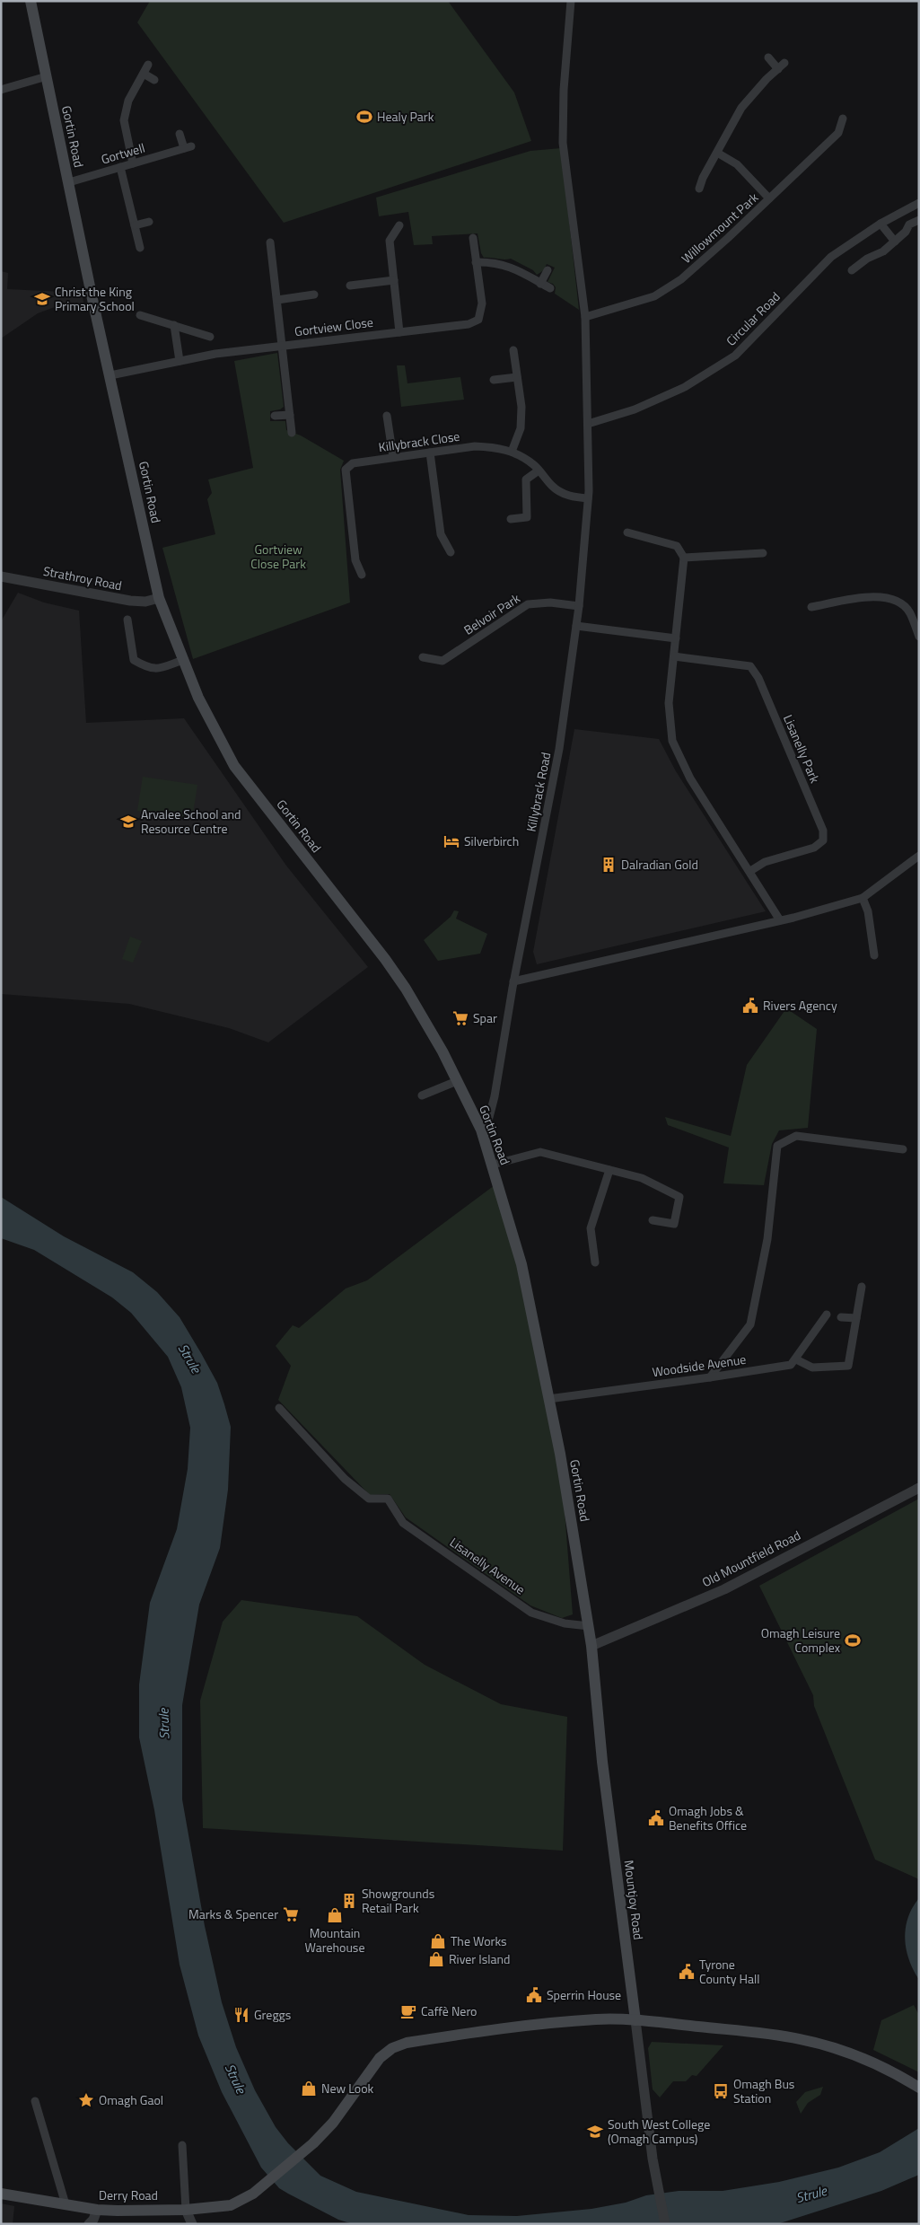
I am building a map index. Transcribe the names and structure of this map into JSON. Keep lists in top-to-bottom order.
{
  "streets": {
    "main road": ["Gortin Road", "Mountjoy Road", "Derry Road"],
    "street": [
      "Gortwell",
      "Willowmount Park",
      "Circular Road",
      "Gortview Close",
      "Killybrack Close",
      "Strathroy Road",
      "Belvoir Park",
      "Lisanelly Park",
      "Killybrack Road",
      "Woodside Avenue",
      "Old Mountfield Road",
      "Lisanelly Avenue"
    ]
  },
  "crossings": [
    ["Gortin Road", "Gortwell"],
    ["Gortin Road", "Gortview Close"],
    ["Gortin Road", "Strathroy Road"],
    ["Gortin Road", "Killybrack Road"],
    ["Gortin Road", "Woodside Avenue"],
    ["Gortin Road", "Old Mountfield Road"],
    ["Gortin Road", "Lisanelly Avenue"],
    ["Gortin Road", "Mountjoy Road"],
    ["Willowmount Park", "Killybrack Road"],
    ["Circular Road", "Killybrack Road"],
    ["Killybrack Close", "Killybrack Road"],
    ["Belvoir Park", "Killybrack Road"],
    ["Old Mountfield Road", "Mountjoy Road"],
    ["Mountjoy Road", "Derry Road"]
  ],
  "water": ["Strule"],
  "parks": ["Gortview Close Park"],
  "places": {
    "sports": ["Healy Park", "Omagh Leisure Complex"],
    "school or university": ["Christ the King Primary School", "Arvalee School and Resource Centre", "South West College (Omagh Campus)"],
    "hotel": ["Silverbirch"],
    "building": ["Dalradian Gold", "Showgrounds Retail Park"],
    "public building": [
      "Rivers Agency",
      "Omagh Jobs & Benefits Office",
      "Tyrone County Hall",
      "Sperrin House"
    ],
    "supermarket": ["Spar", "Marks & Spencer"],
    "shop": [
      "Mountain Warehouse",
      "The Works",
      "River Island",
      "New Look"
    ],
    "cafe": ["Caffè Nero"],
    "restaurant": ["Greggs"],
    "bus stop": ["Omagh Bus Station"],
    "place": ["Omagh Gaol"]
  }
}
